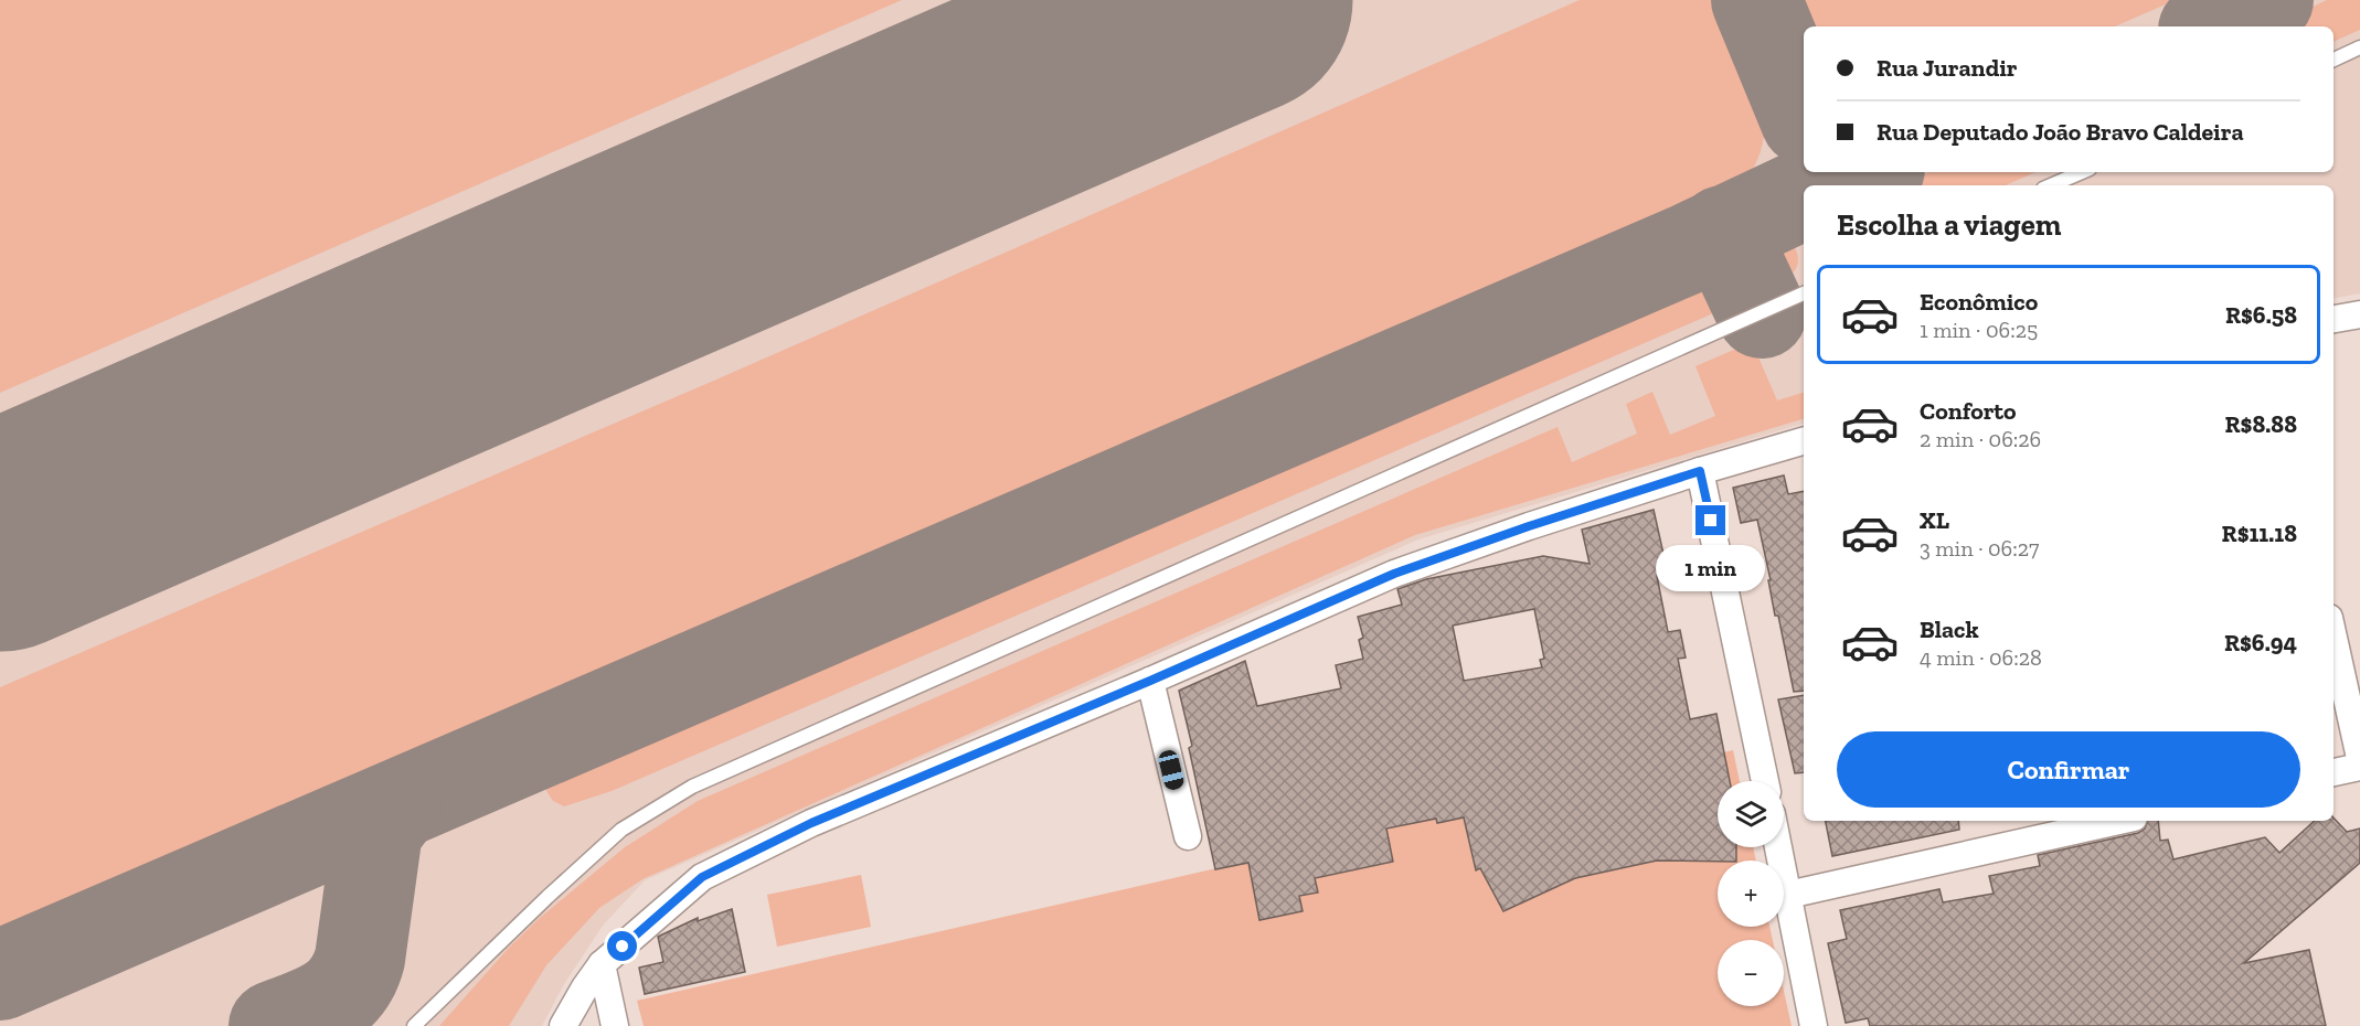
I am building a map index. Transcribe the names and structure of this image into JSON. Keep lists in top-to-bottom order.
{
  "page": {
    "banner": ["Rua Jurandir", "Rua Deputado João Bravo Caldeira"],
    "heading": "Escolha a viagem",
    "list": [
      {
        "name": "Econômico",
        "note": "1 min · 06:25",
        "value": "R$6.58"
      },
      {
        "name": "Conforto",
        "note": "2 min · 06:26",
        "value": "R$8.88"
      },
      {
        "name": "XL",
        "note": "3 min · 06:27",
        "value": "R$11.18"
      },
      {
        "name": "Black",
        "note": "4 min · 06:28",
        "value": "R$6.94"
      }
    ],
    "bubble": "1 min",
    "buttons": "Confirmar",
    "map_buttons": ["+", "−"]
  }
}
